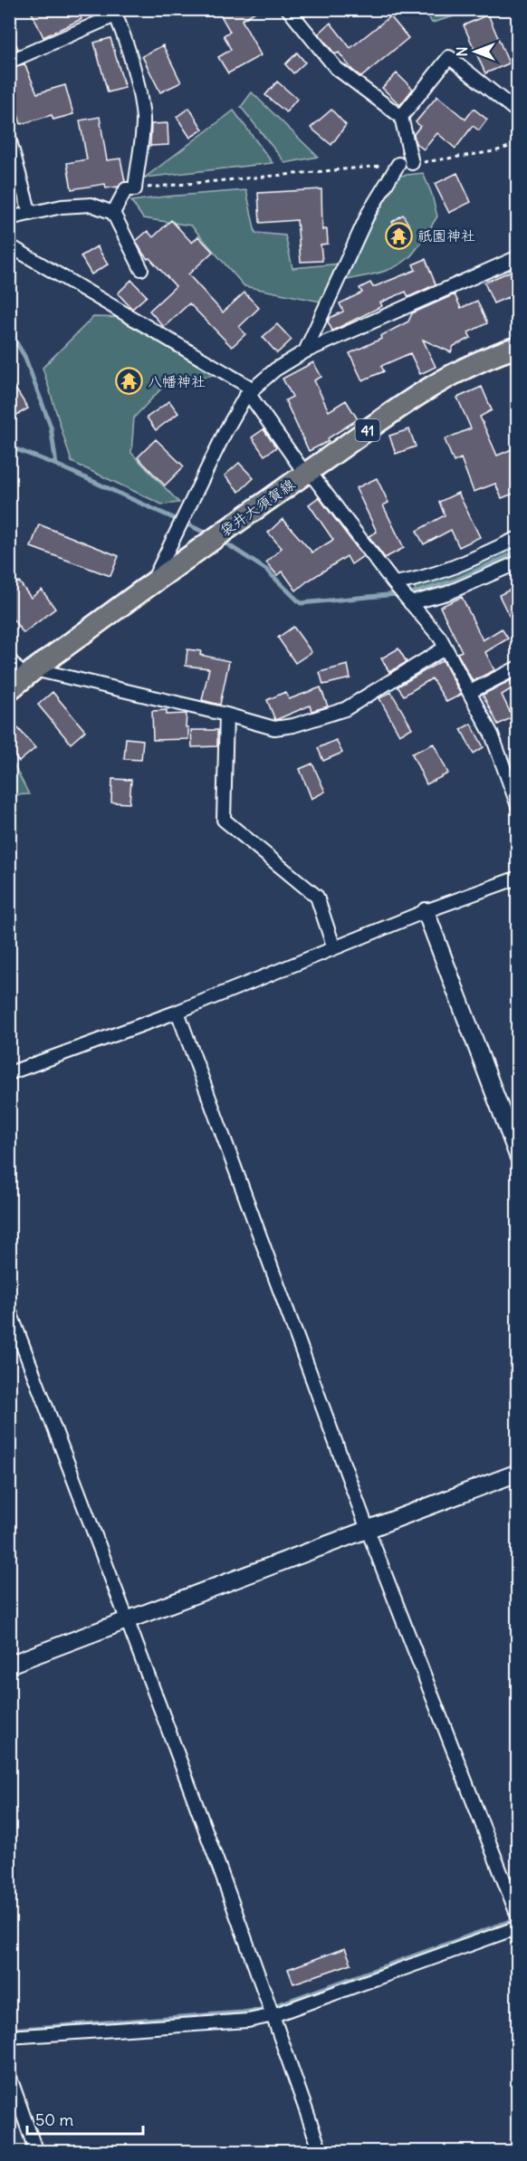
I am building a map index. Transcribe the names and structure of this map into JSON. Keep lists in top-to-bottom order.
{
  "streets": {
    "main road": ["41", "袋井大須賀線"]
  },
  "places": {
    "temple": ["祇園神社", "八幡神社"]
  },
  "scale_bar": "50 m",
  "north": "left"
}
